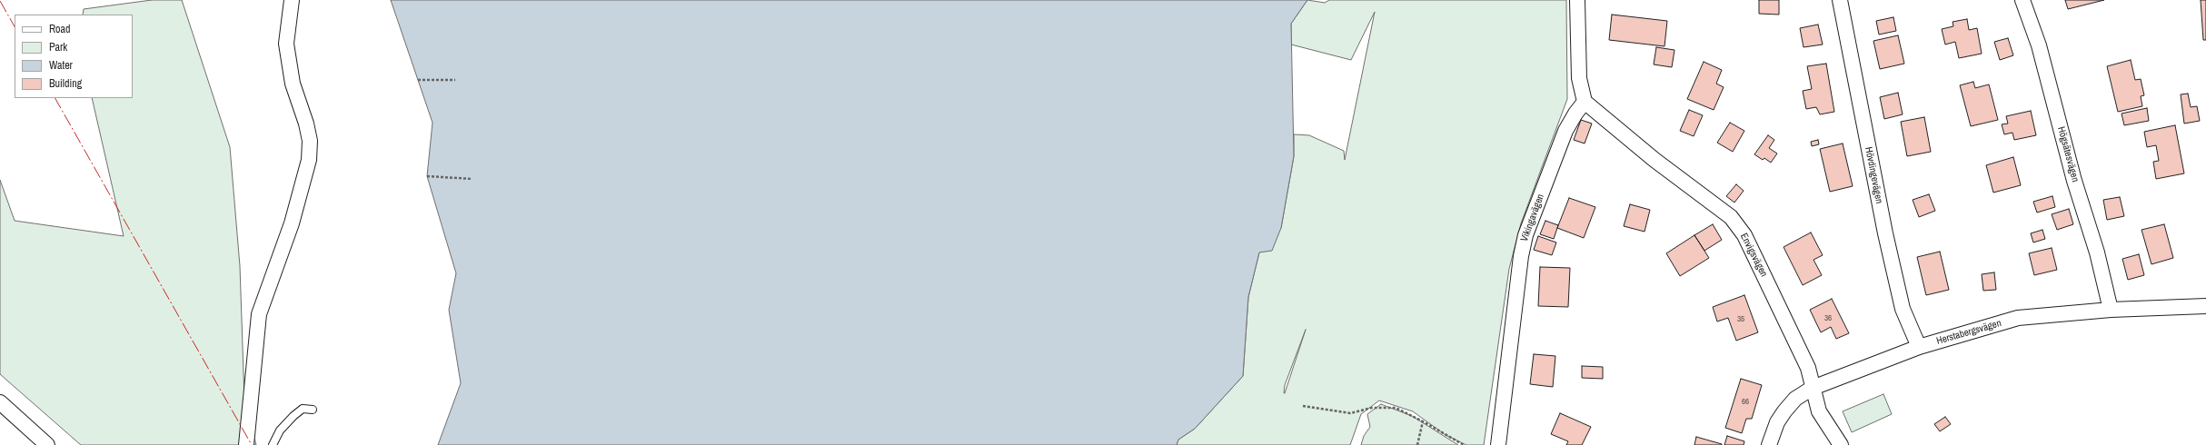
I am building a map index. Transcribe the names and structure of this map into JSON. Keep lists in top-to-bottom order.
{
  "streets": {
    "street": [
      "Högsätesvägen",
      "Hövdingevägen",
      "Vikingavägen",
      "Envigsvägen",
      "Herstabergsvägen"
    ]
  },
  "crossings": [
    ["Högsätesvägen", "Herstabergsvägen"],
    ["Hövdingevägen", "Herstabergsvägen"],
    ["Vikingavägen", "Envigsvägen"],
    ["Envigsvägen", "Herstabergsvägen"]
  ],
  "house_numbers": ["36", "35", "66"],
  "legend": [
    "Road",
    "Park",
    "Water",
    "Building"
  ]
}
